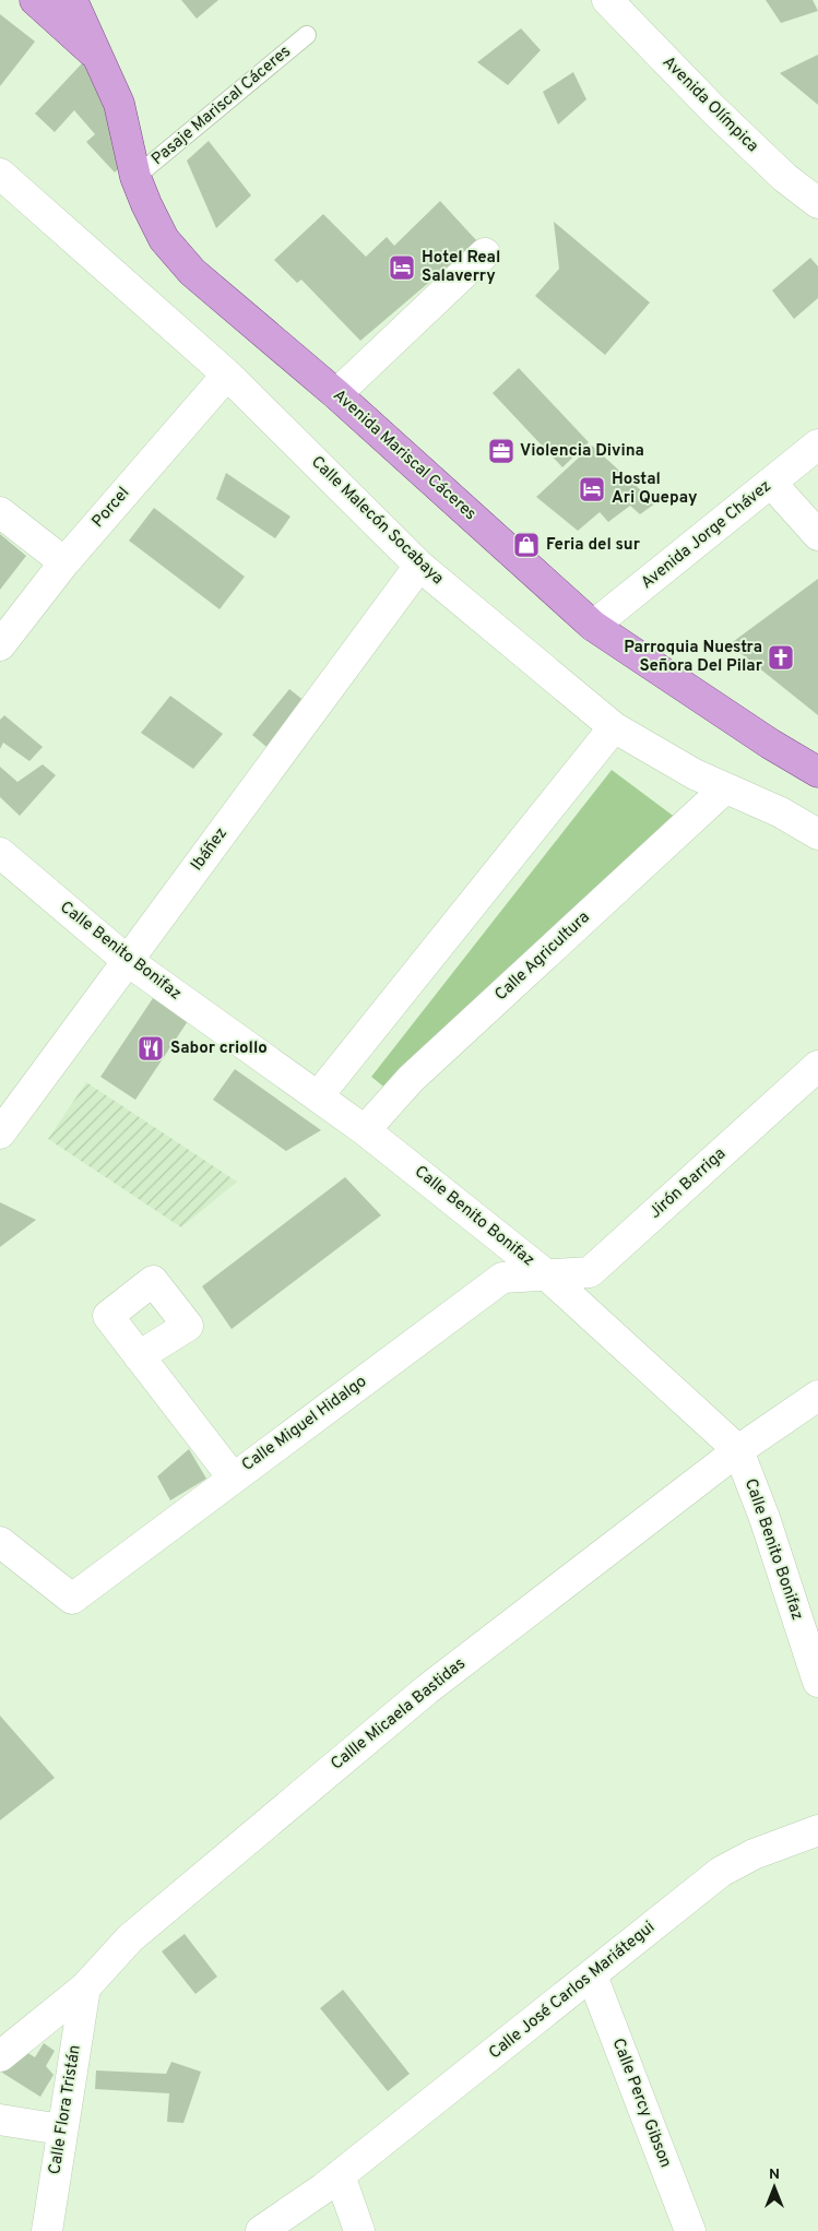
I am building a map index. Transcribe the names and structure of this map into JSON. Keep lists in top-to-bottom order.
{
  "streets": {
    "main road": ["Avenida Mariscal Cáceres"],
    "street": [
      "Avenida Olímpica",
      "Porcel",
      "Calle Malecón Socabaya",
      "Avenida Jorge Chávez",
      "Ibáñez",
      "Calle Benito Bonifaz",
      "Calle Agricultura",
      "Jirón Barriga",
      "Calle Miguel Hidalgo",
      "Callle Micaela Bastidas",
      "Calle José Carlos Mariátegui",
      "Calle Percy Gibson",
      "Calle Flora Tristán"
    ],
    "lane": ["Pasaje Mariscal Cáceres"]
  },
  "crossings": [
    ["Pasaje Mariscal Cáceres", "Avenida Mariscal Cáceres"],
    ["Avenida Mariscal Cáceres", "Avenida Jorge Chávez"],
    ["Porcel", "Calle Malecón Socabaya"],
    ["Calle Malecón Socabaya", "Ibáñez"],
    ["Calle Malecón Socabaya", "Calle Agricultura"],
    ["Ibáñez", "Calle Benito Bonifaz"],
    ["Calle Benito Bonifaz", "Calle Agricultura"],
    ["Calle Benito Bonifaz", "Jirón Barriga"],
    ["Calle Benito Bonifaz", "Calle Miguel Hidalgo"],
    ["Calle Benito Bonifaz", "Callle Micaela Bastidas"],
    ["Jirón Barriga", "Calle Miguel Hidalgo"],
    ["Callle Micaela Bastidas", "Calle Flora Tristán"],
    ["Calle José Carlos Mariátegui", "Calle Percy Gibson"]
  ],
  "places": {
    "hotel": ["Hotel Real Salaverry", "Hostal Ari Quepay"],
    "office": ["Violencia Divina"],
    "shop": ["Feria del sur"],
    "church": ["Parroquia Nuestra Señora Del Pilar"],
    "restaurant": ["Sabor criollo"]
  },
  "north": "top"
}
